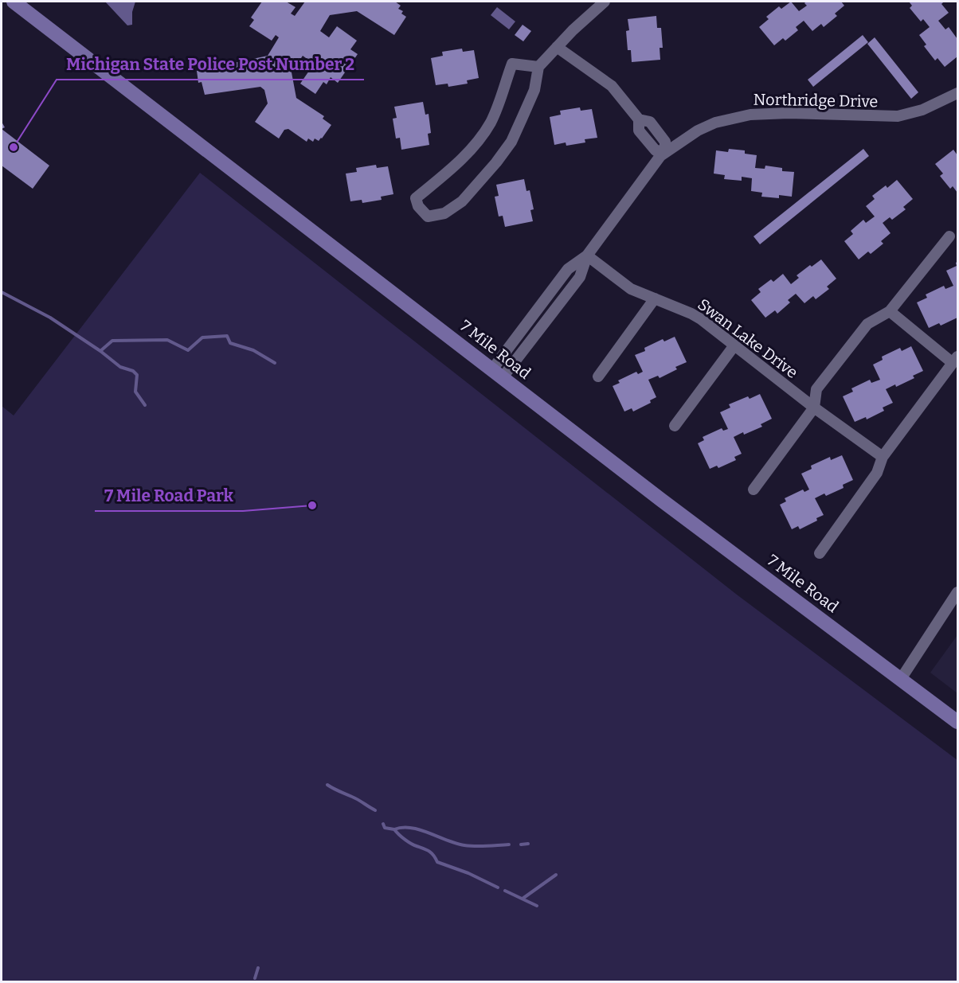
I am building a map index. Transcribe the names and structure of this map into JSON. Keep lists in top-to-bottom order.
{
  "streets": {
    "street": ["Northridge Drive", "Swan Lake Drive", "7 Mile Road"]
  },
  "crossings": [
    ["Northridge Drive", "Swan Lake Drive"],
    ["Northridge Drive", "7 Mile Road"]
  ],
  "places": ["Michigan State Police Post Number 2", "7 Mile Road Park"]
}
